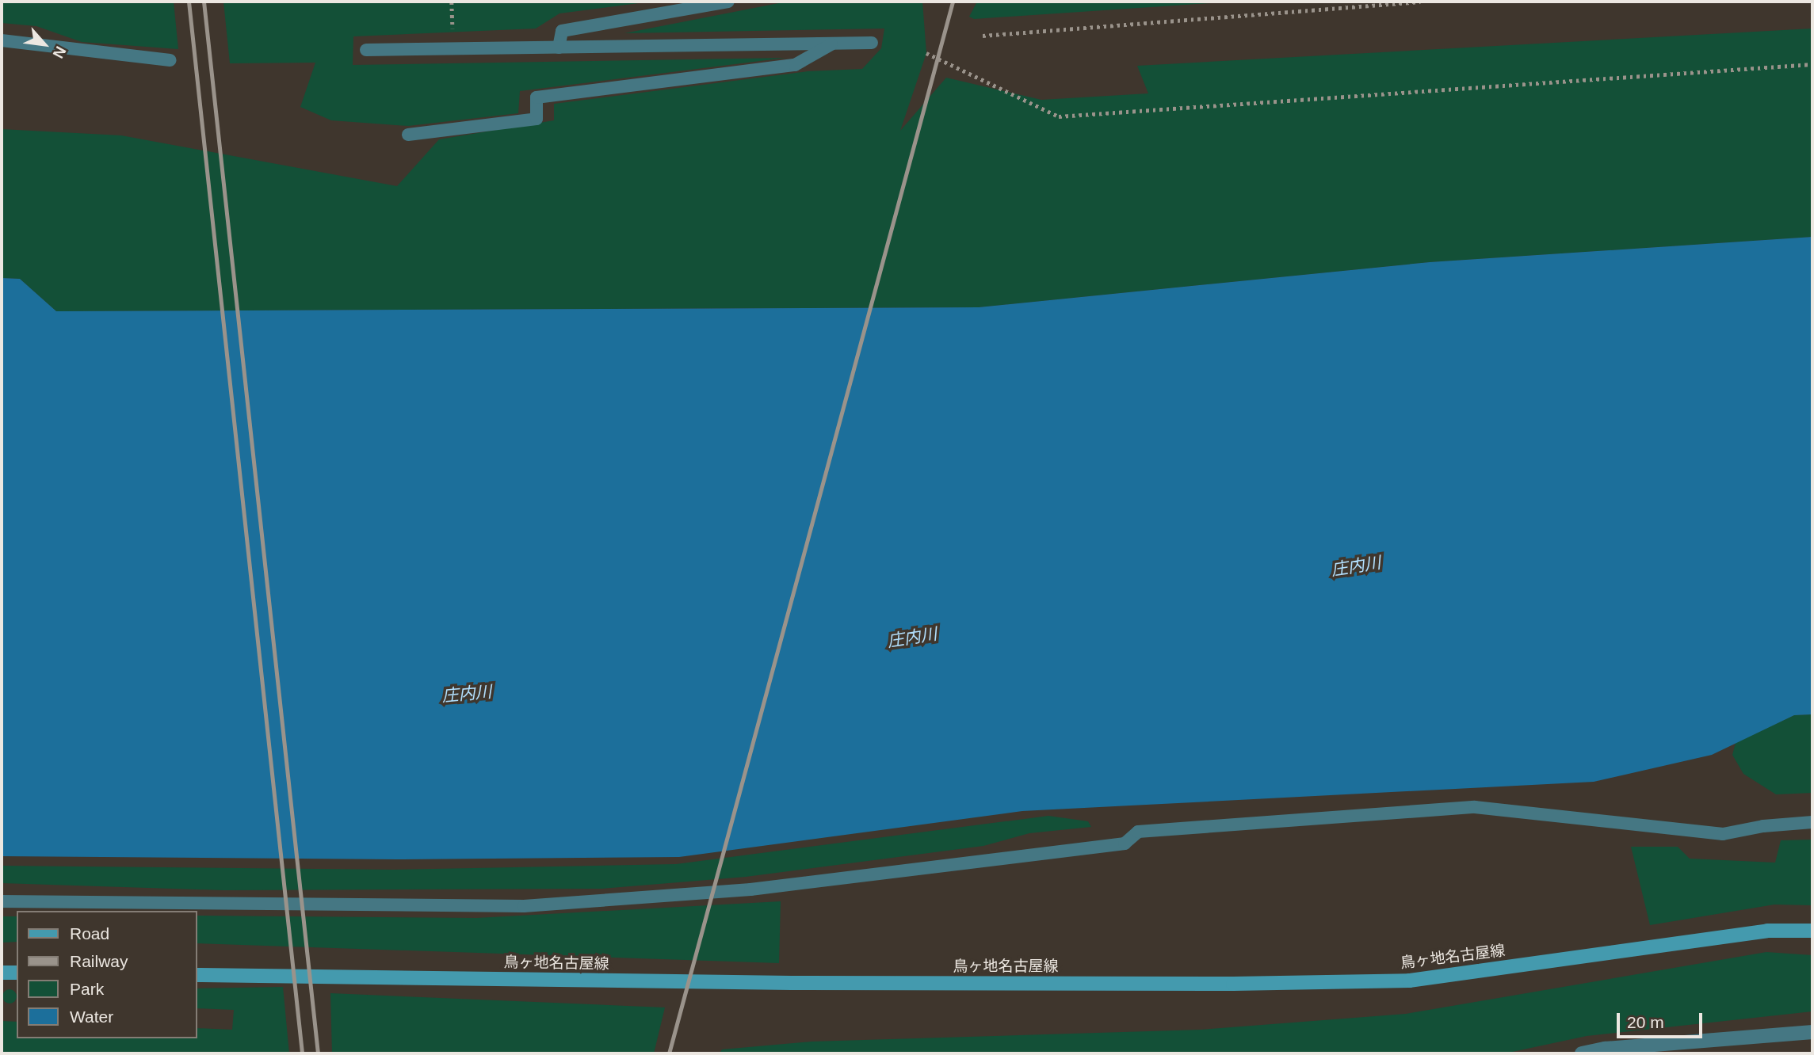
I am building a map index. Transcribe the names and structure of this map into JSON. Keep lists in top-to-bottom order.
{
  "streets": {
    "main road": ["鳥ヶ地名古屋線"]
  },
  "water": ["庄内川"],
  "legend": [
    "Road",
    "Railway",
    "Park",
    "Water"
  ],
  "scale_bar": "20 m",
  "north": "bottom right"
}
